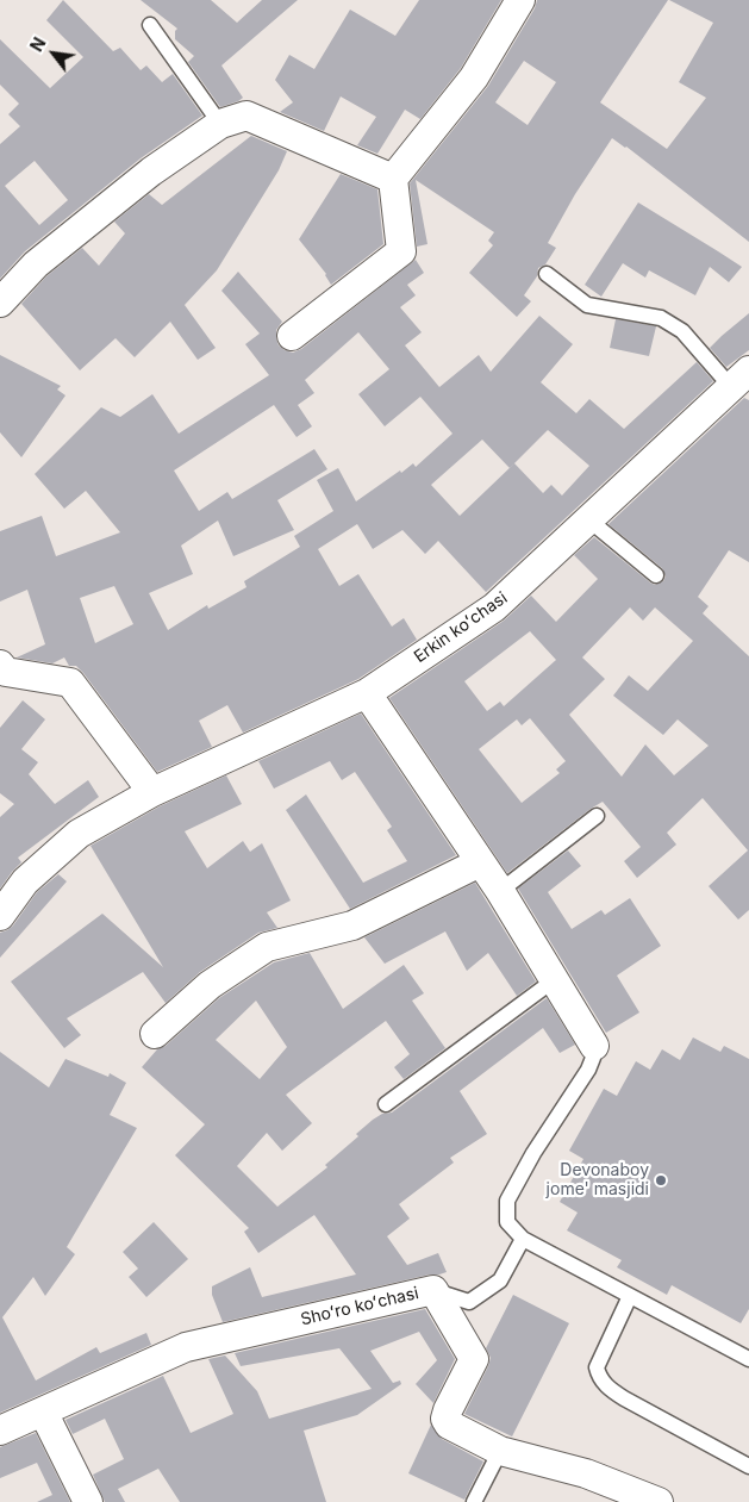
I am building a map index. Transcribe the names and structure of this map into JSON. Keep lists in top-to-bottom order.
{
  "streets": {
    "street": ["Erkin koʻchasi", "Shoʻro koʻchasi"]
  },
  "places": ["Devonaboy jome' masjidi"],
  "north": "top left"
}
